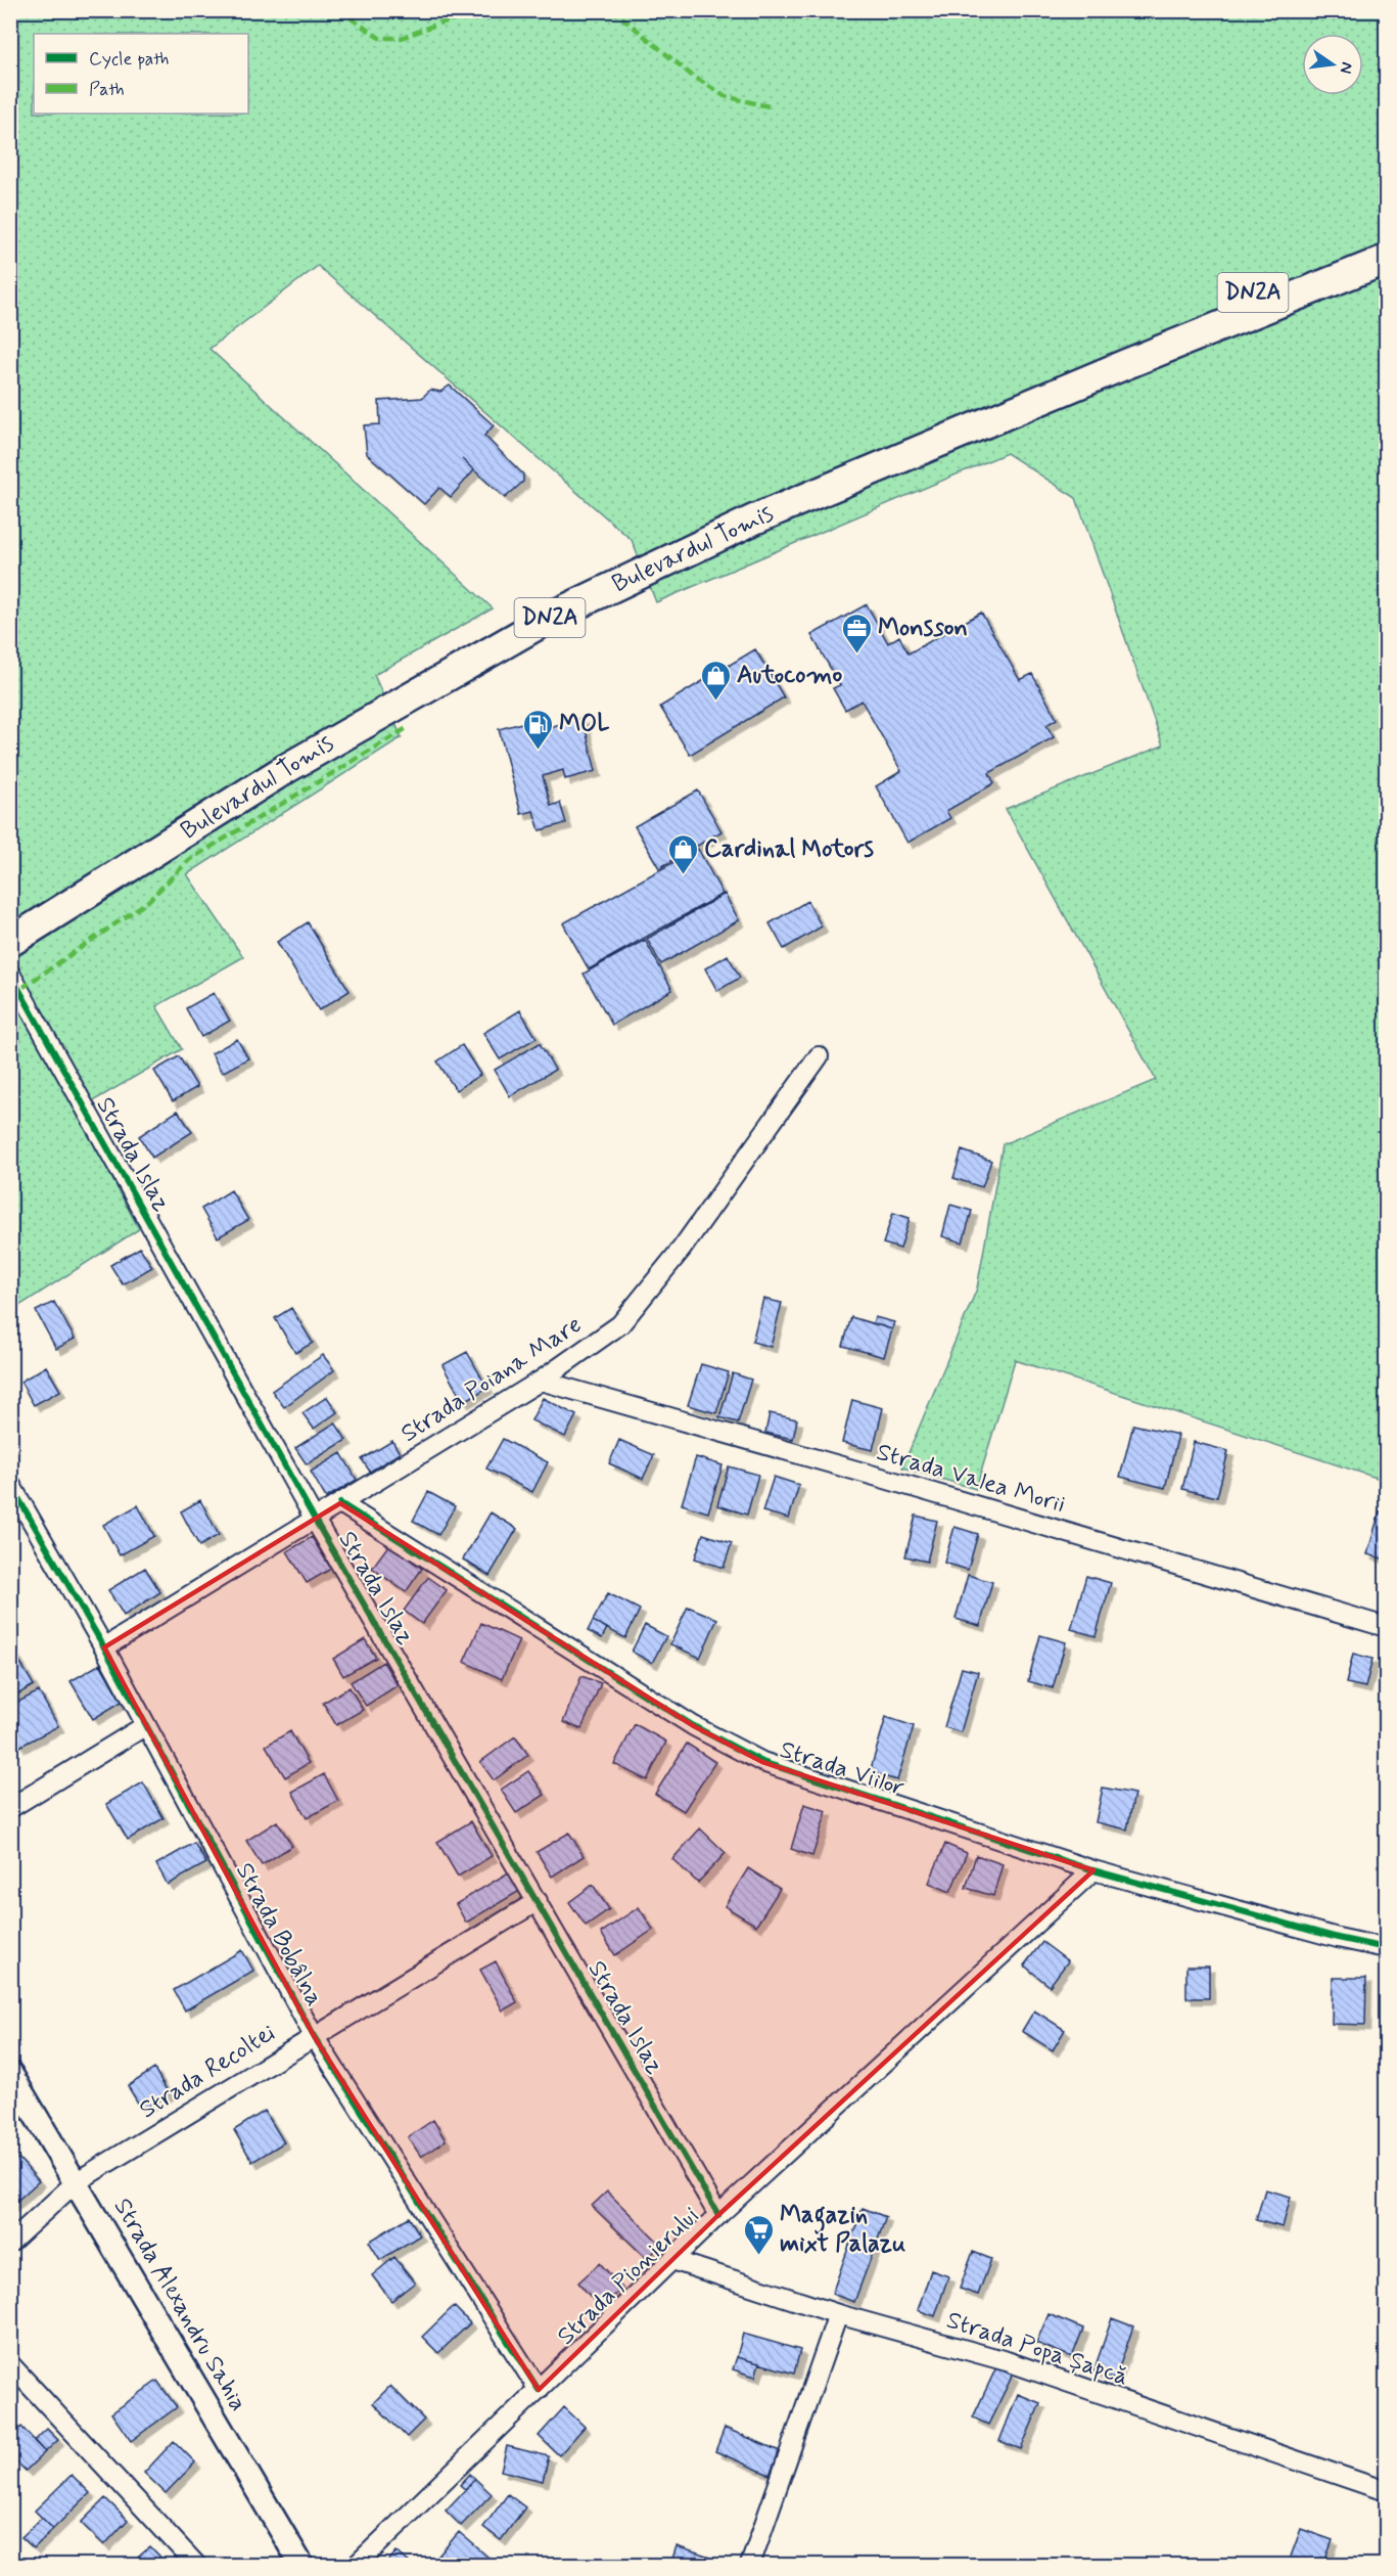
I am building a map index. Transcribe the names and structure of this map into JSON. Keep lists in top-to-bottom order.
{
  "streets": {
    "main road": ["DN2A", "Bulevardul Tomis"],
    "street": [
      "Strada Islaz",
      "Strada Poiana Mare",
      "Strada Valea Morii",
      "Strada Viilor",
      "Strada Bobâlna",
      "Strada Recoltei",
      "Strada Pionierului",
      "Strada Alexandru Sahia",
      "Strada Popa Șapcă"
    ]
  },
  "crossings": [
    ["Strada Islaz", "Strada Poiana Mare"],
    ["Strada Islaz", "Strada Recoltei"],
    ["Strada Islaz", "Strada Pionierului"],
    ["Strada Poiana Mare", "Strada Valea Morii"],
    ["Strada Poiana Mare", "Strada Viilor"],
    ["Strada Poiana Mare", "Strada Bobâlna"],
    ["Strada Viilor", "Strada Pionierului"],
    ["Strada Bobâlna", "Strada Recoltei"],
    ["Strada Bobâlna", "Strada Pionierului"],
    ["Strada Recoltei", "Strada Alexandru Sahia"],
    ["Strada Pionierului", "Strada Popa Șapcă"]
  ],
  "places": {
    "office": ["Monsson"],
    "shop": ["Autocomo", "Cardinal Motors"],
    "fuel station": ["MOL"],
    "supermarket": ["Magazin mixt Palazu"]
  },
  "legend": ["Cycle path", "Path"],
  "north": "right"
}
